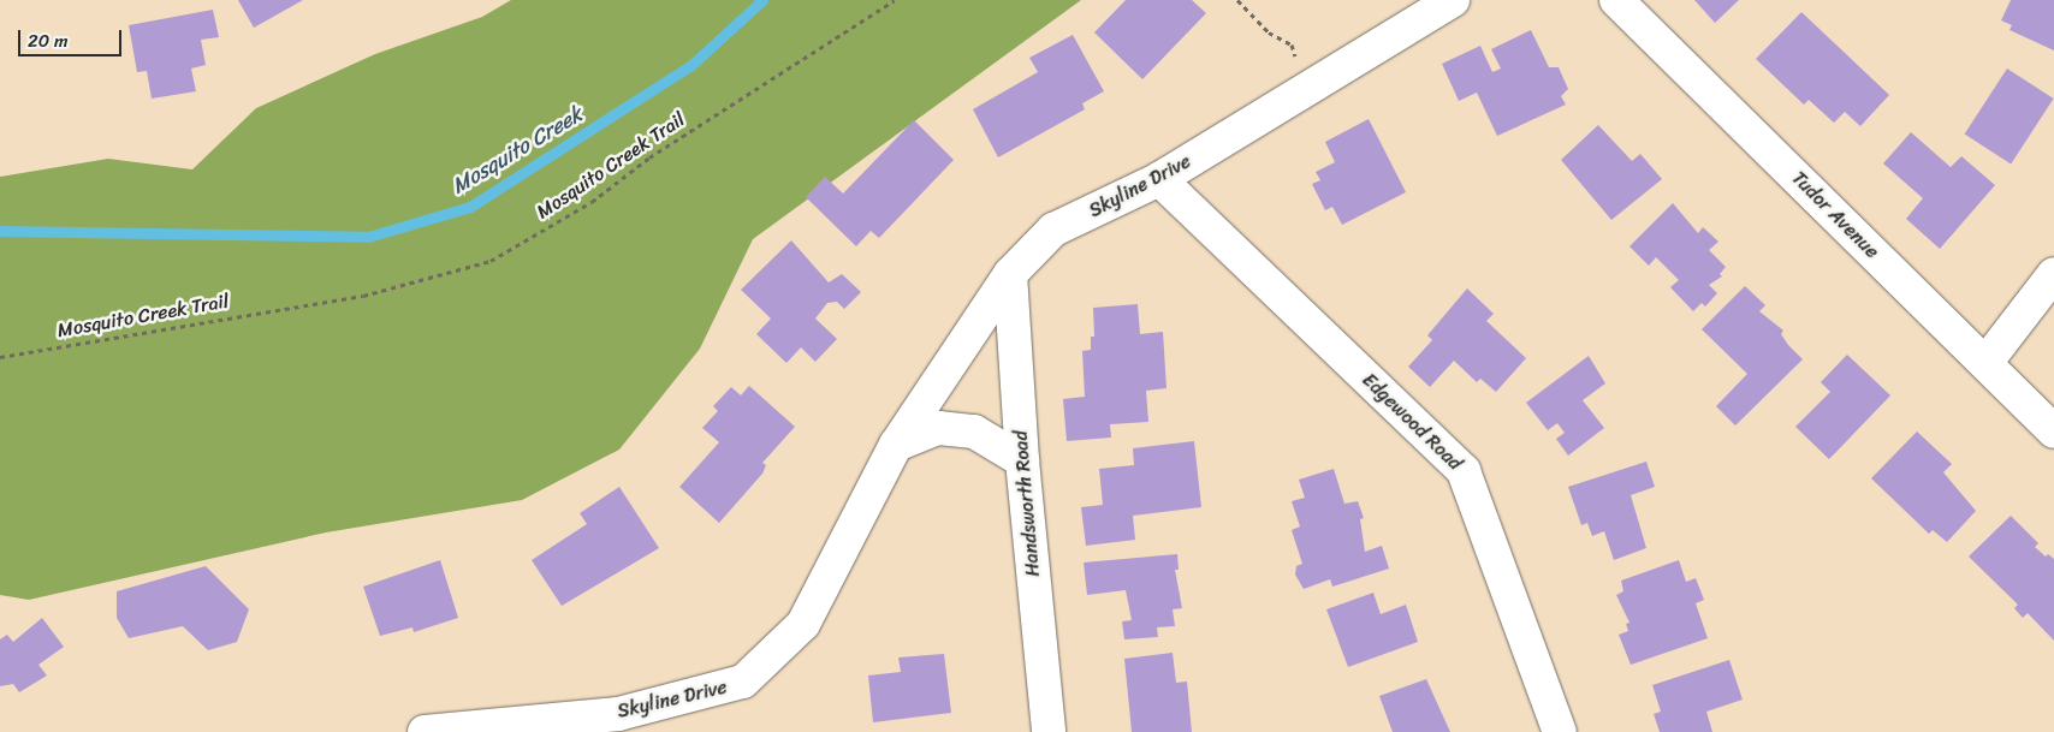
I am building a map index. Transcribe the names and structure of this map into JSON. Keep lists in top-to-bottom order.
{
  "streets": {
    "street": [
      "Skyline Drive",
      "Tudor Avenue",
      "Edgewood Road",
      "Handsworth Road"
    ],
    "path": ["Mosquito Creek Trail"]
  },
  "crossings": [
    ["Skyline Drive", "Edgewood Road"],
    ["Skyline Drive", "Handsworth Road"]
  ],
  "water": ["Mosquito Creek"],
  "scale_bar": "20 m"
}
